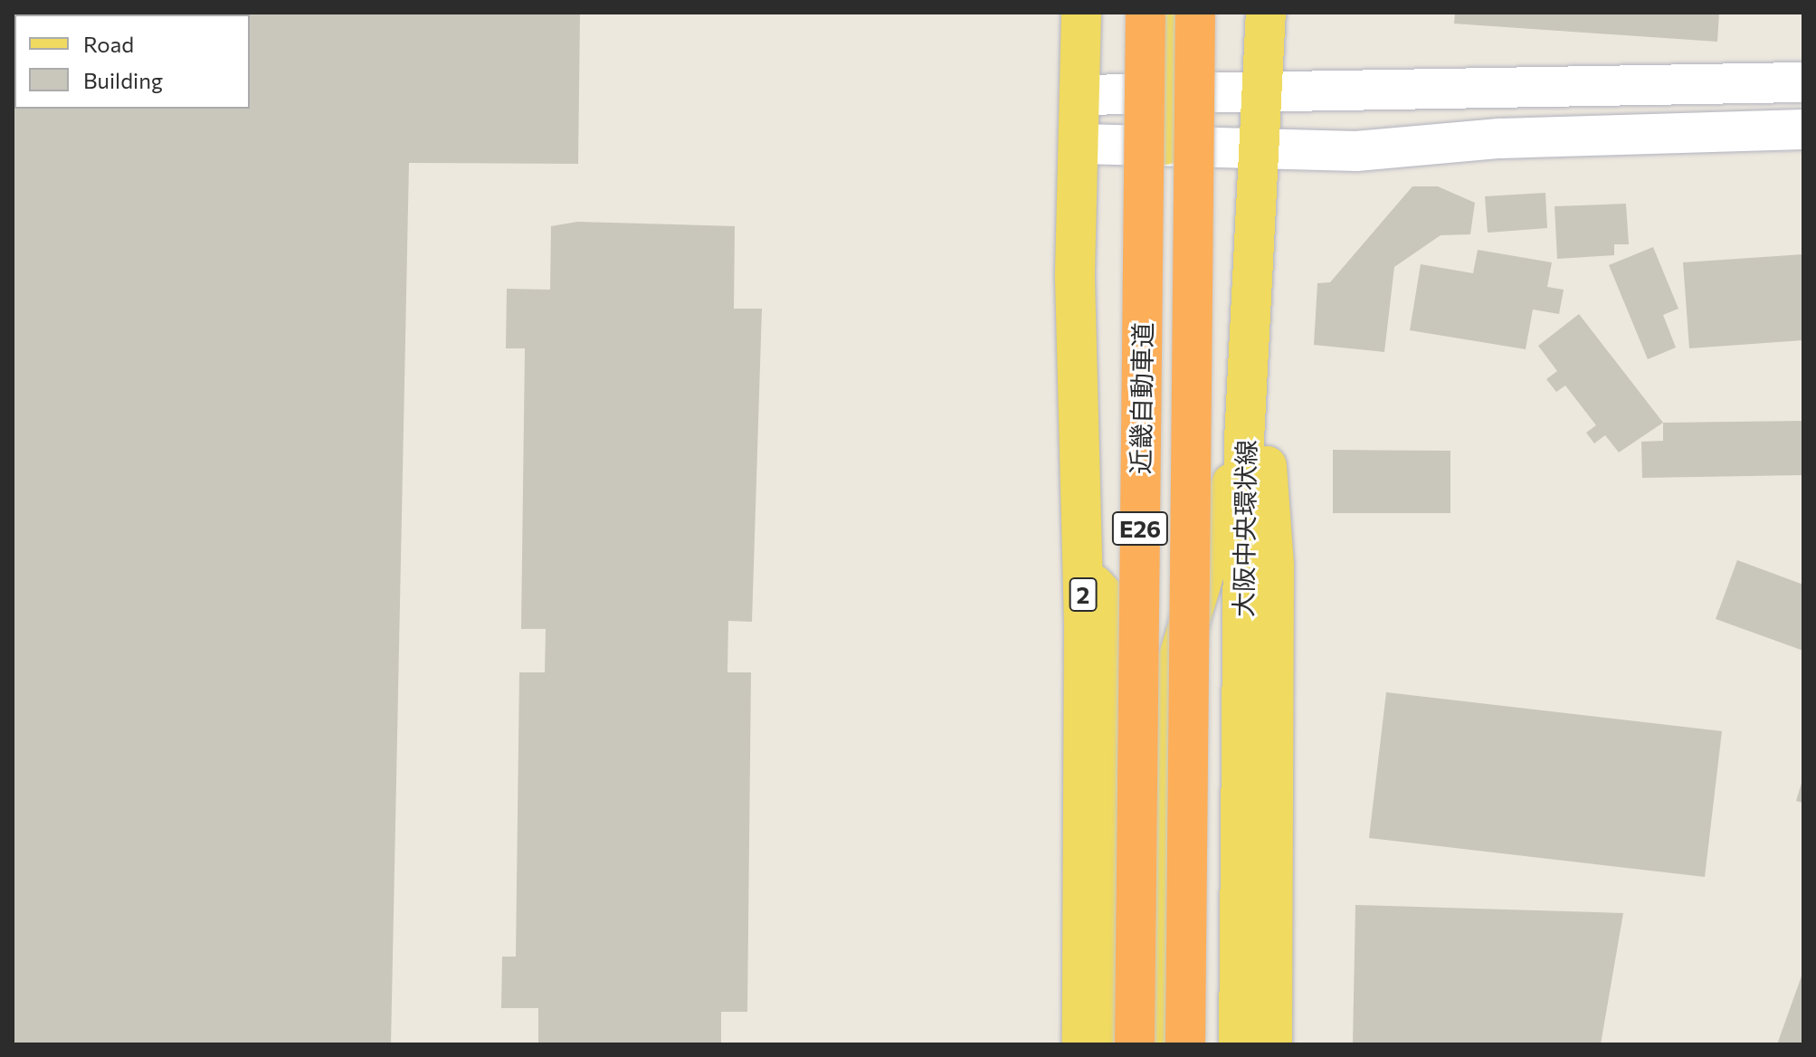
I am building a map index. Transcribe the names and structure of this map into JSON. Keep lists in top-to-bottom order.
{
  "streets": {
    "highway": ["近畿自動車道", "E26"],
    "main road": ["大阪中央環状線", "2"]
  },
  "legend": ["Road", "Building"]
}
